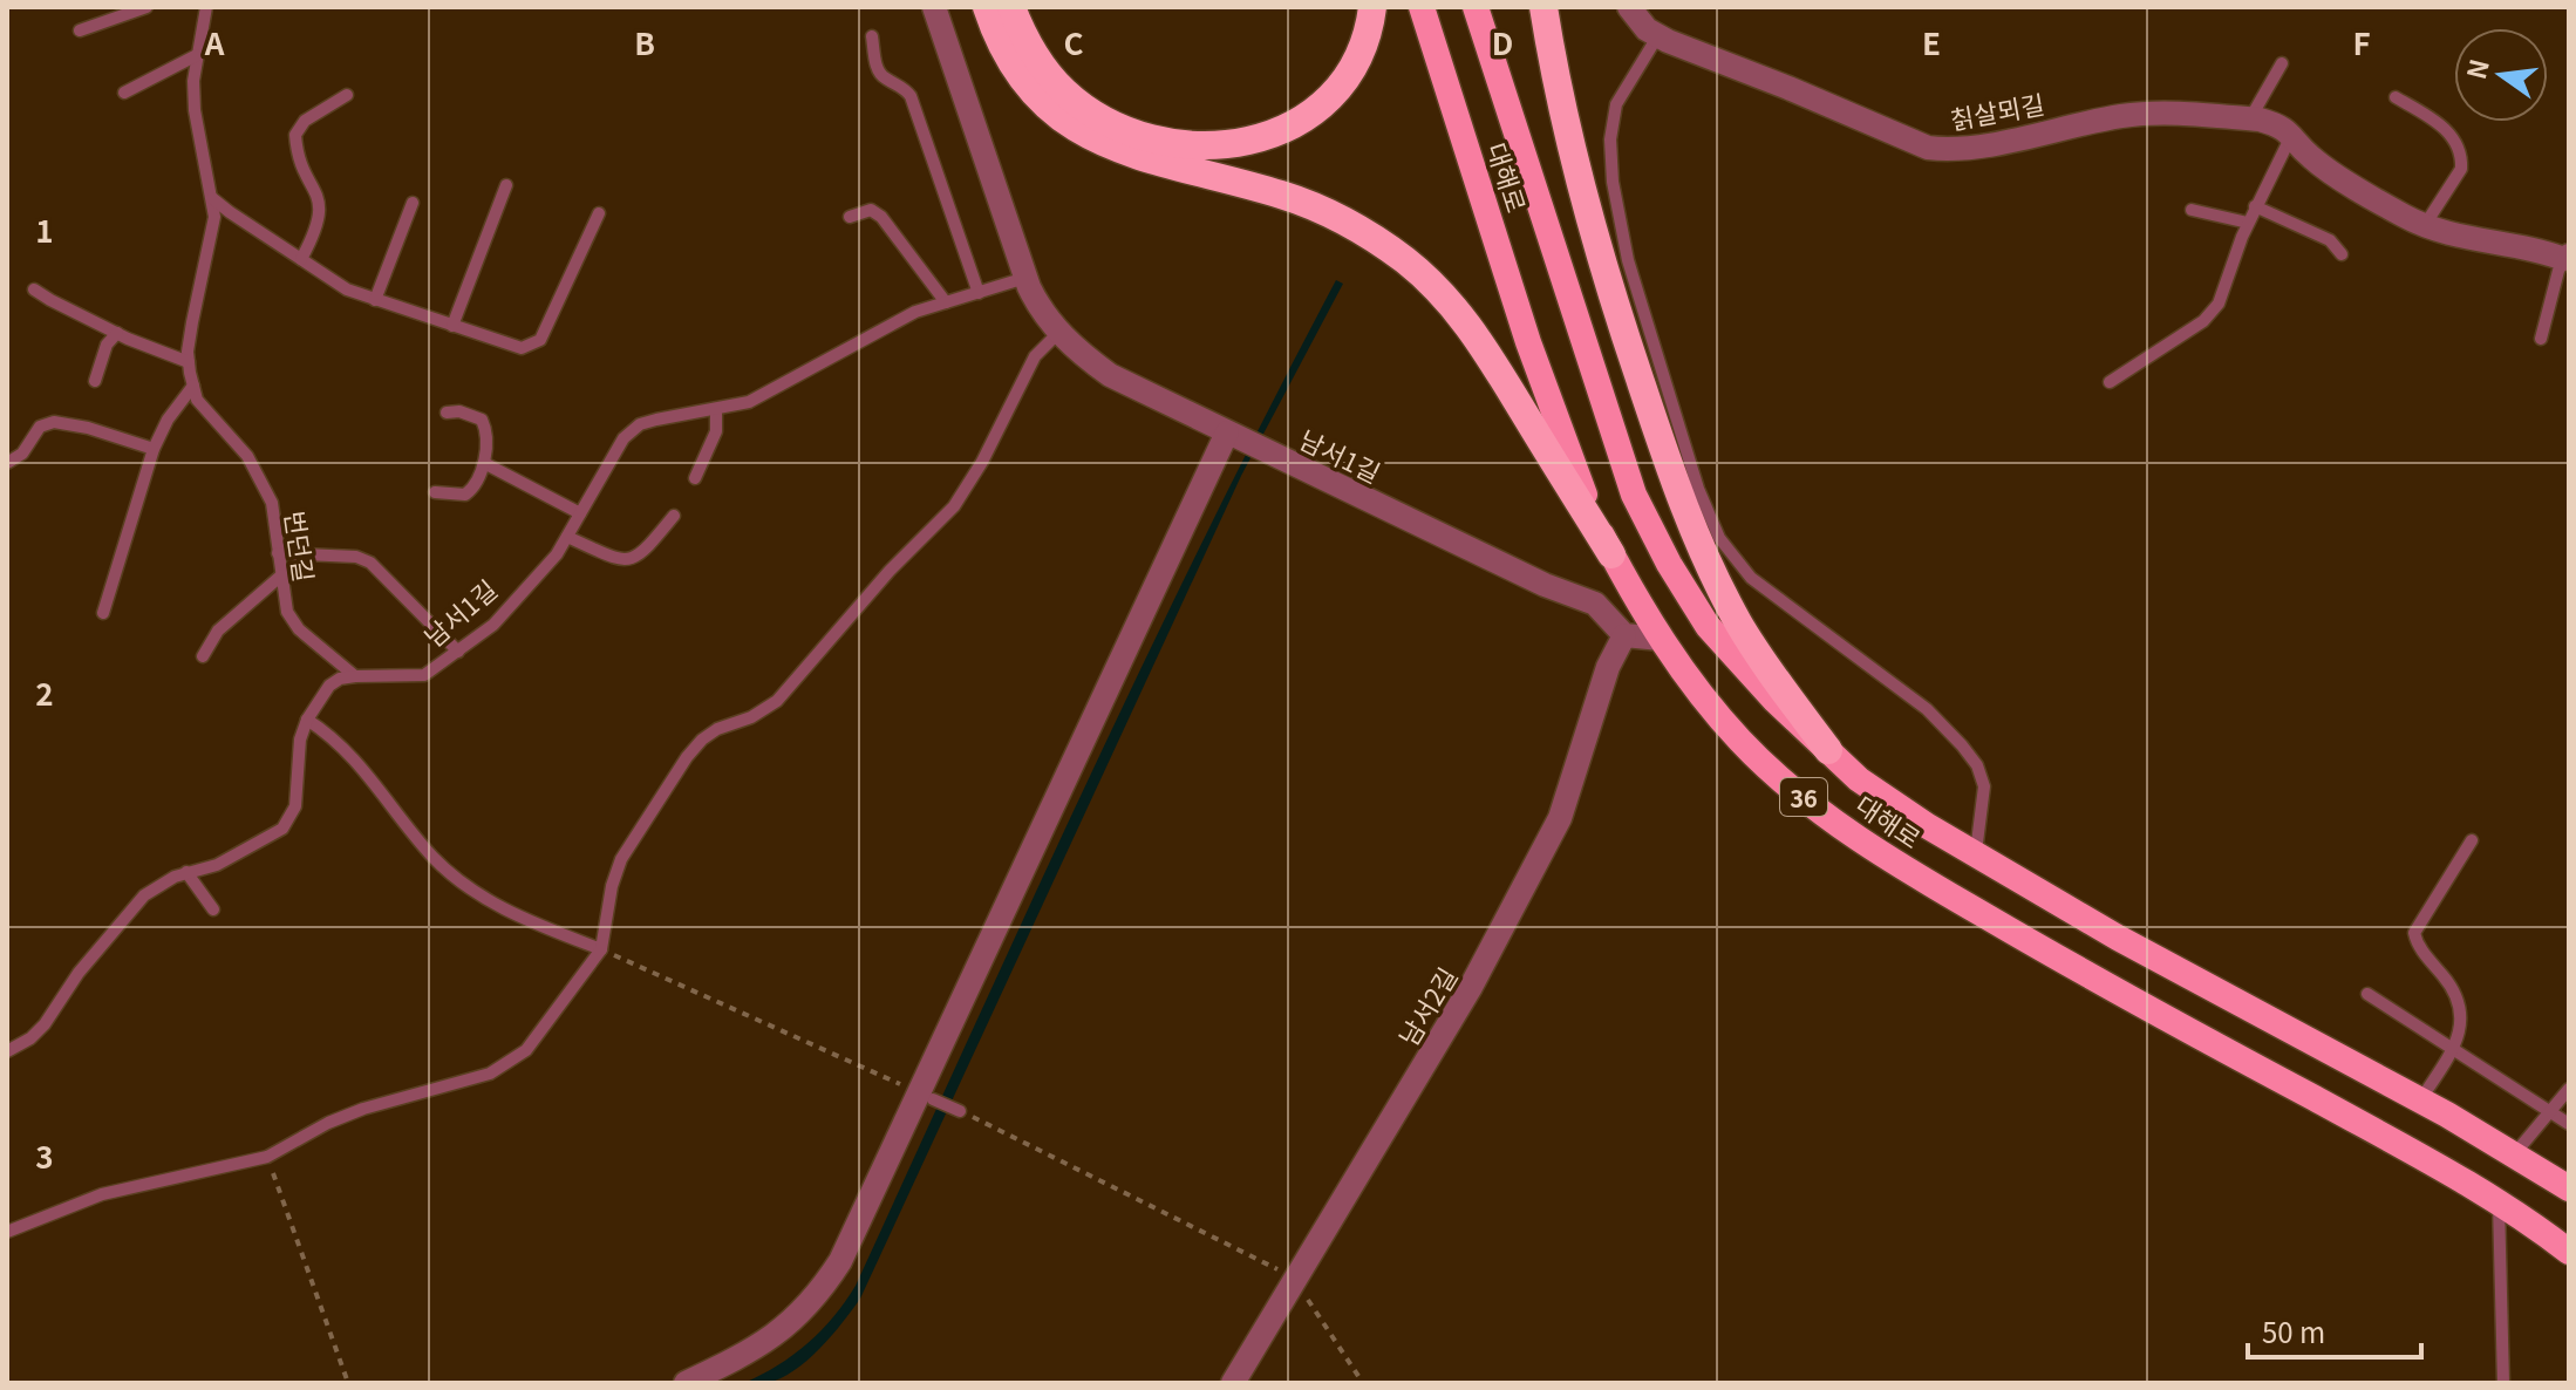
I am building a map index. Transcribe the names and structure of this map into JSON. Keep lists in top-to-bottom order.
{
  "streets": {
    "highway": ["대해로", "36"],
    "street": ["칡살뫼길", "남서1길", "남서2길"],
    "lane": ["번던길"]
  },
  "crossings": [
    ["남서1길", "번던길"],
    ["남서1길", "남서2길"]
  ],
  "scale_bar": "50 m",
  "north": "left",
  "grid": {
    "columns": [
      "A",
      "B",
      "C",
      "D",
      "E",
      "F"
    ],
    "rows": ["1", "2", "3"]
  }
}
